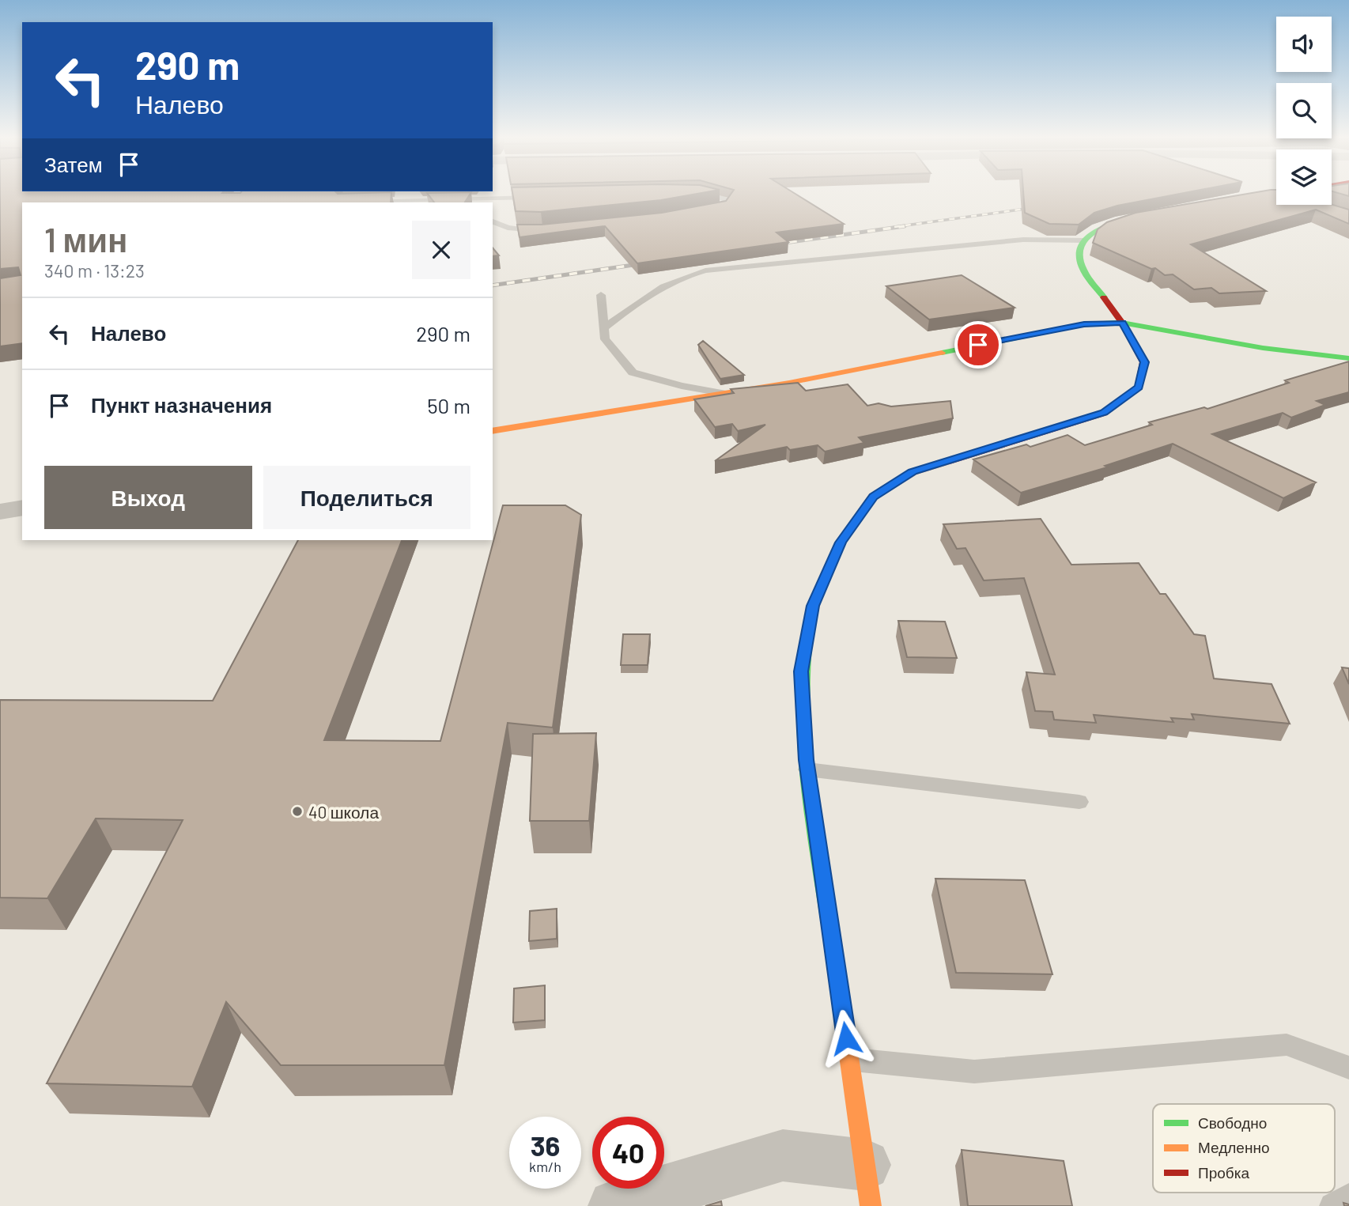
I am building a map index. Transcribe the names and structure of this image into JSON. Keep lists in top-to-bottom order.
{
  "places": ["40 школа"],
  "legend": ["Свободно", "Медленно", "Пробка"],
  "page": {
    "turn": ["290 m", "Налево"],
    "then": "Затем",
    "heading": ["1 мин", "340 m · 13:23"],
    "list": [
      {
        "name": "Налево",
        "value": "290 m"
      },
      {
        "name": "Пункт назначения",
        "value": "50 m"
      }
    ],
    "buttons": ["Выход", "Поделиться"],
    "speed": "36 km/h",
    "limit": "40"
  }
}
